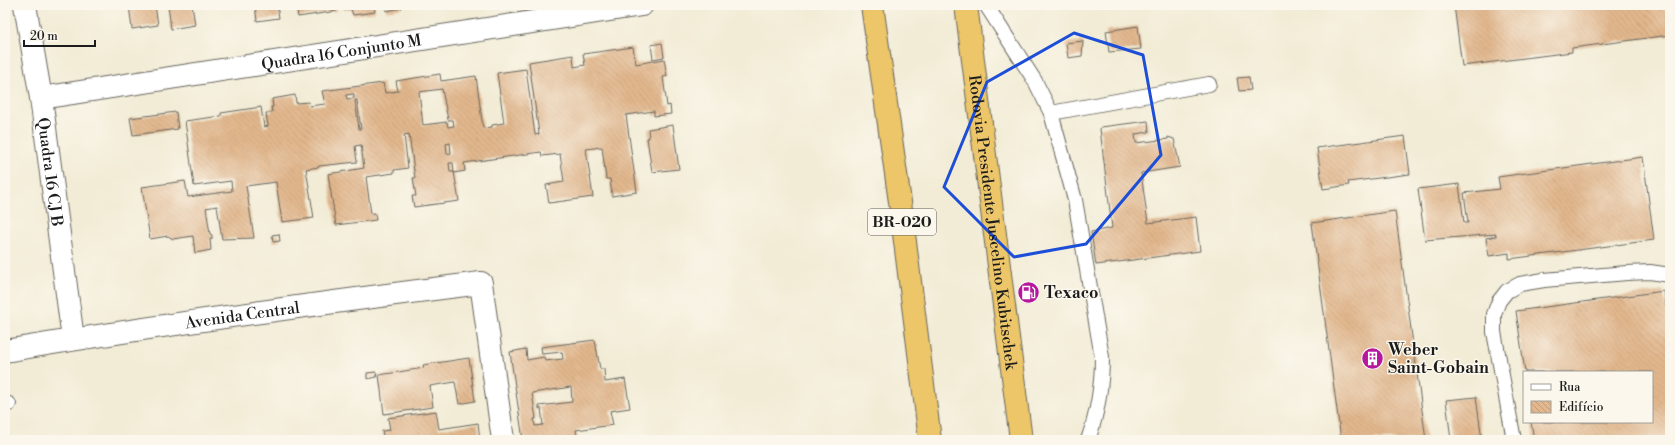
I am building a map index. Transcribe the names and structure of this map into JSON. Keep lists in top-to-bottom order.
{
  "streets": {
    "highway": ["BR-020", "Rodovia Presidente Juscelino Kubitschek"],
    "street": ["Quadra 16 Conjunto M", "Quadra 16 CJ B", "Avenida Central"]
  },
  "crossings": [
    ["Quadra 16 Conjunto M", "Quadra 16 CJ B"],
    ["Quadra 16 CJ B", "Avenida Central"]
  ],
  "places": {
    "fuel station": ["Texaco"],
    "building": ["Weber Saint-Gobain"]
  },
  "legend": ["Rua", "Edifício"],
  "scale_bar": "20 m"
}
